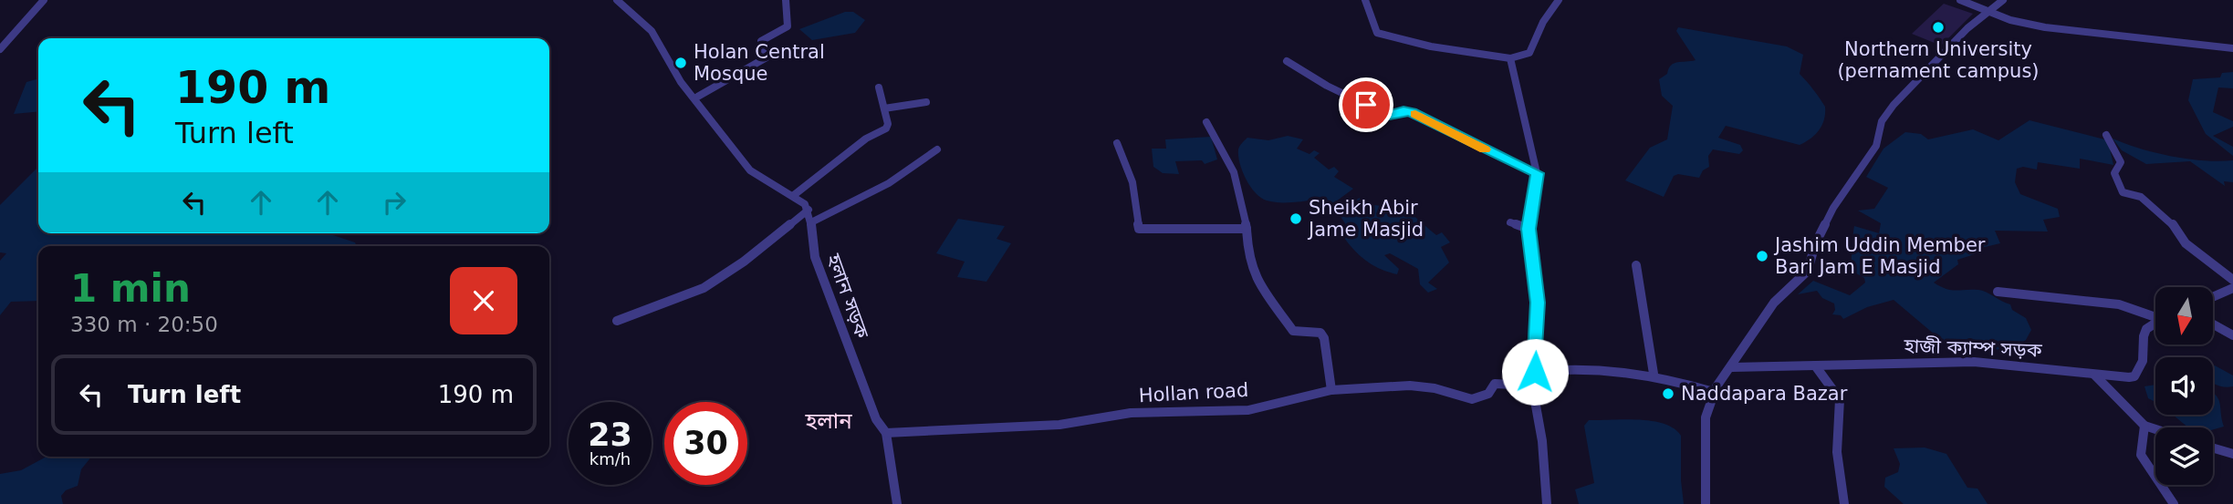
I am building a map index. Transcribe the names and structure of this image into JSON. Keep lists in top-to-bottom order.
{
  "streets": {
    "street": ["হলান সড়ক", "হাজী ক্যাম্প সড়ক", "Hollan road"]
  },
  "crossings": [
    ["হলান সড়ক", "Hollan road"]
  ],
  "districts": ["হলান"],
  "places": [
    "Northern University (pernament campus)",
    "Holan Central Mosque",
    "Sheikh Abir Jame Masjid",
    "Jashim Uddin Member Bari Jam E Masjid",
    "Naddapara Bazar"
  ],
  "north": "bottom",
  "page": {
    "turn": ["190 m", "Turn left"],
    "heading": ["1 min", "330 m · 20:50"],
    "list": [
      {
        "name": "Turn left",
        "value": "190 m"
      }
    ],
    "speed": "23 km/h",
    "limit": "30"
  }
}
